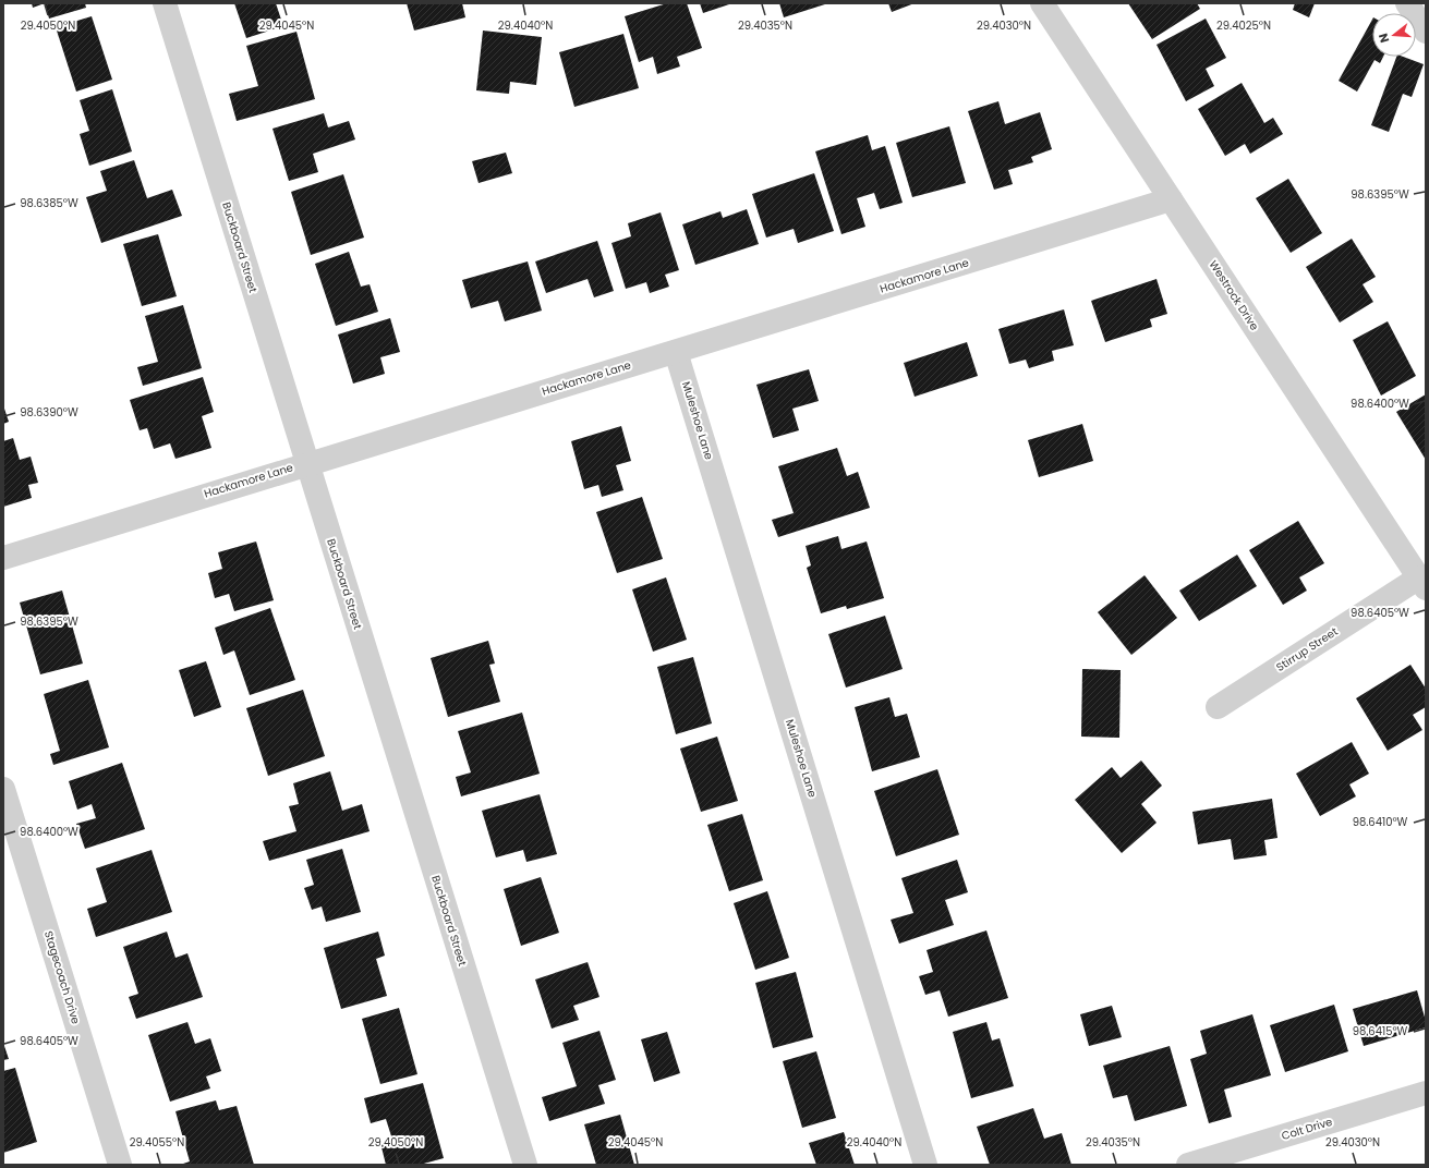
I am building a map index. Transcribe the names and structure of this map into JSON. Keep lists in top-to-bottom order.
{
  "streets": {
    "street": [
      "Buckboard Street",
      "Hackamore Lane",
      "Westrock Drive",
      "Muleshoe Lane",
      "Stirrup Street",
      "Stagecoach Drive",
      "Colt Drive"
    ]
  },
  "crossings": [
    ["Buckboard Street", "Hackamore Lane"],
    ["Hackamore Lane", "Westrock Drive"],
    ["Hackamore Lane", "Muleshoe Lane"],
    ["Westrock Drive", "Stirrup Street"]
  ],
  "north": "left",
  "coordinates": [
    "29.4035°N",
    "29.4030°N",
    "29.4050°N",
    "29.4045°N",
    "29.4040°N",
    "29.4025°N",
    "98.6395°W",
    "98.6385°W",
    "98.6400°W",
    "98.6390°W",
    "98.6405°W",
    "98.6410°W",
    "98.6415°W",
    "29.4055°N"
  ]
}
